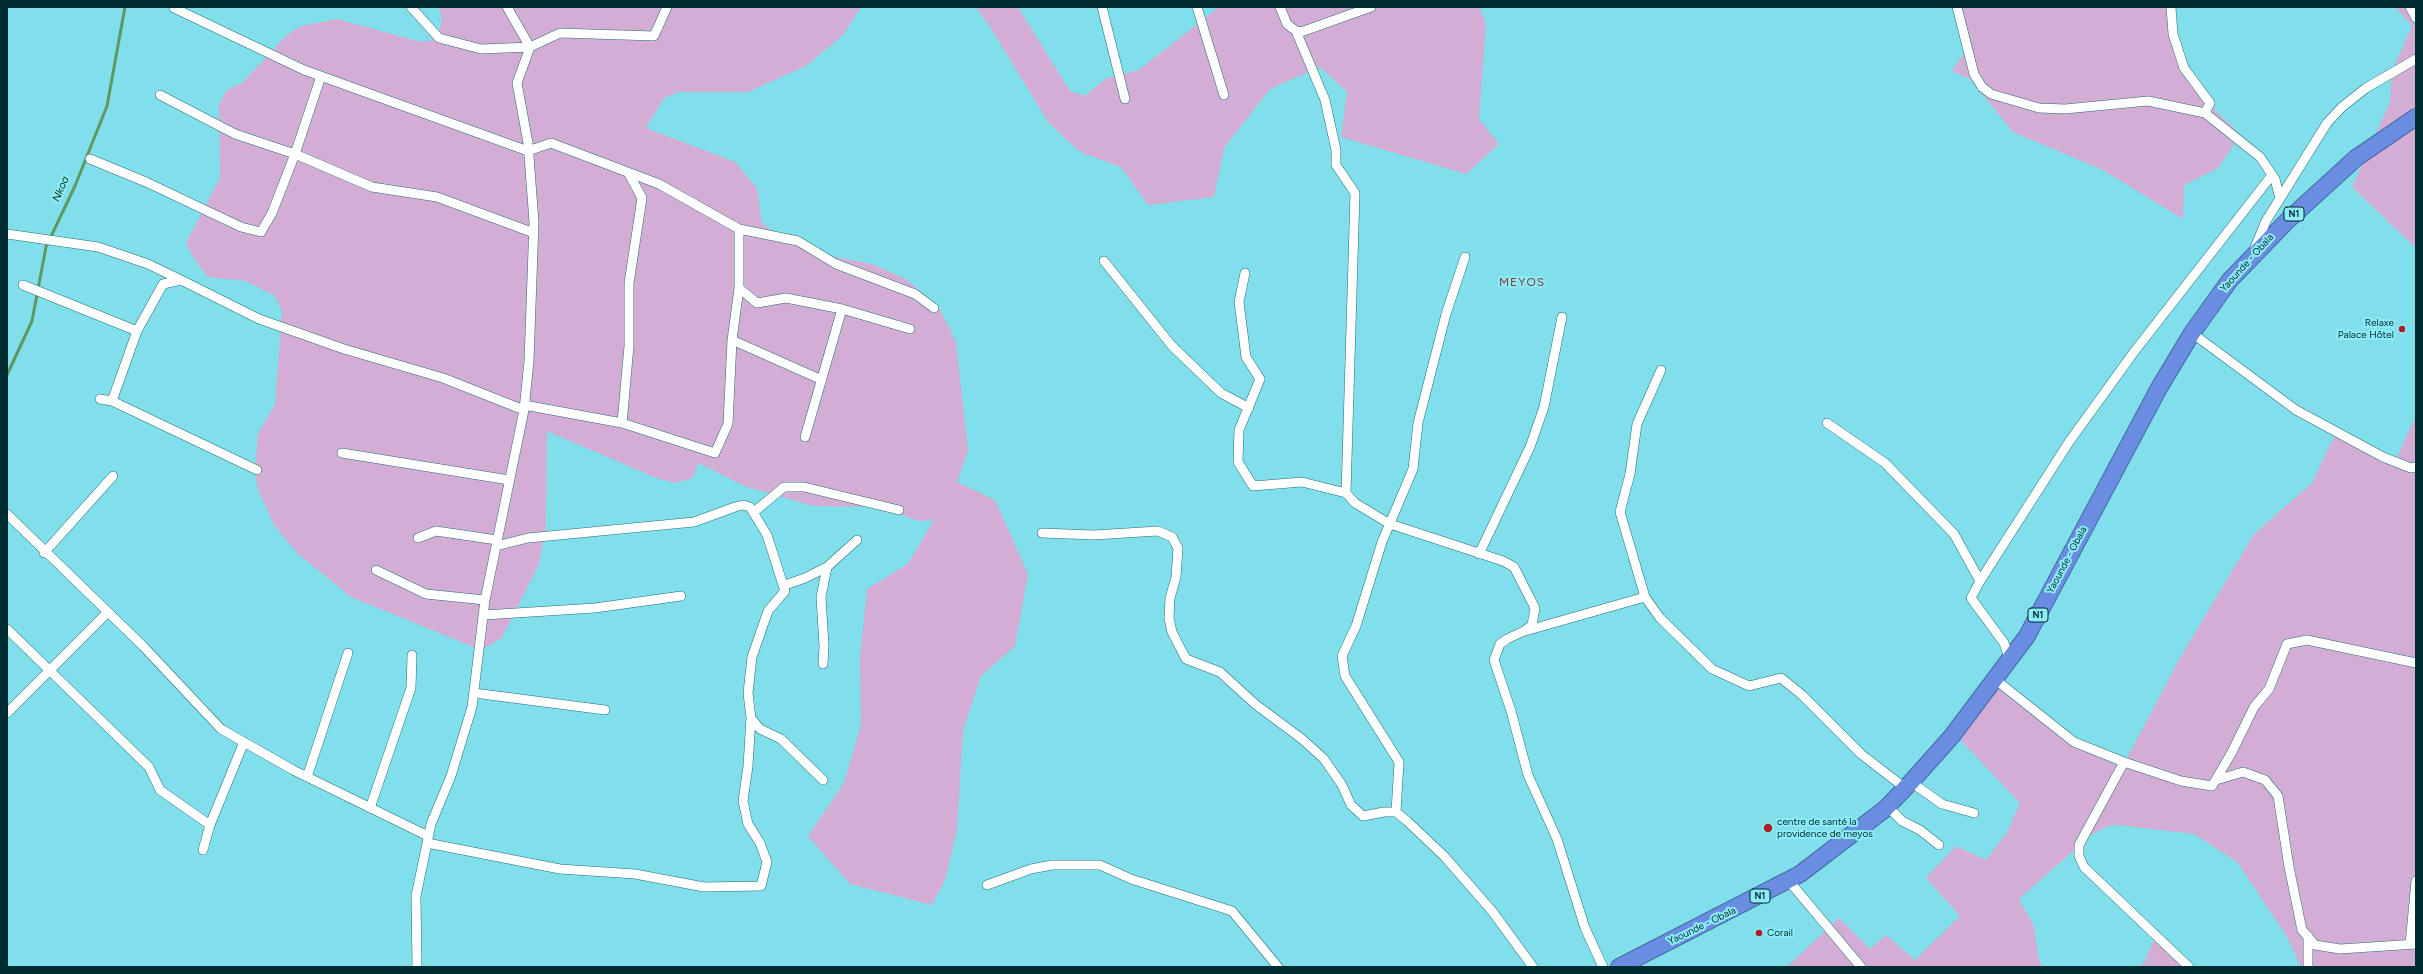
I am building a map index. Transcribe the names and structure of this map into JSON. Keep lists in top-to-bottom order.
{
  "streets": {
    "highway": ["N1", "Yaounde - Obala"]
  },
  "districts": ["MEYOS"],
  "water": ["Nkoa"],
  "places": ["Relaxe Palace Hôtel", "centre de santé la providence de meyos", "Corail"]
}
